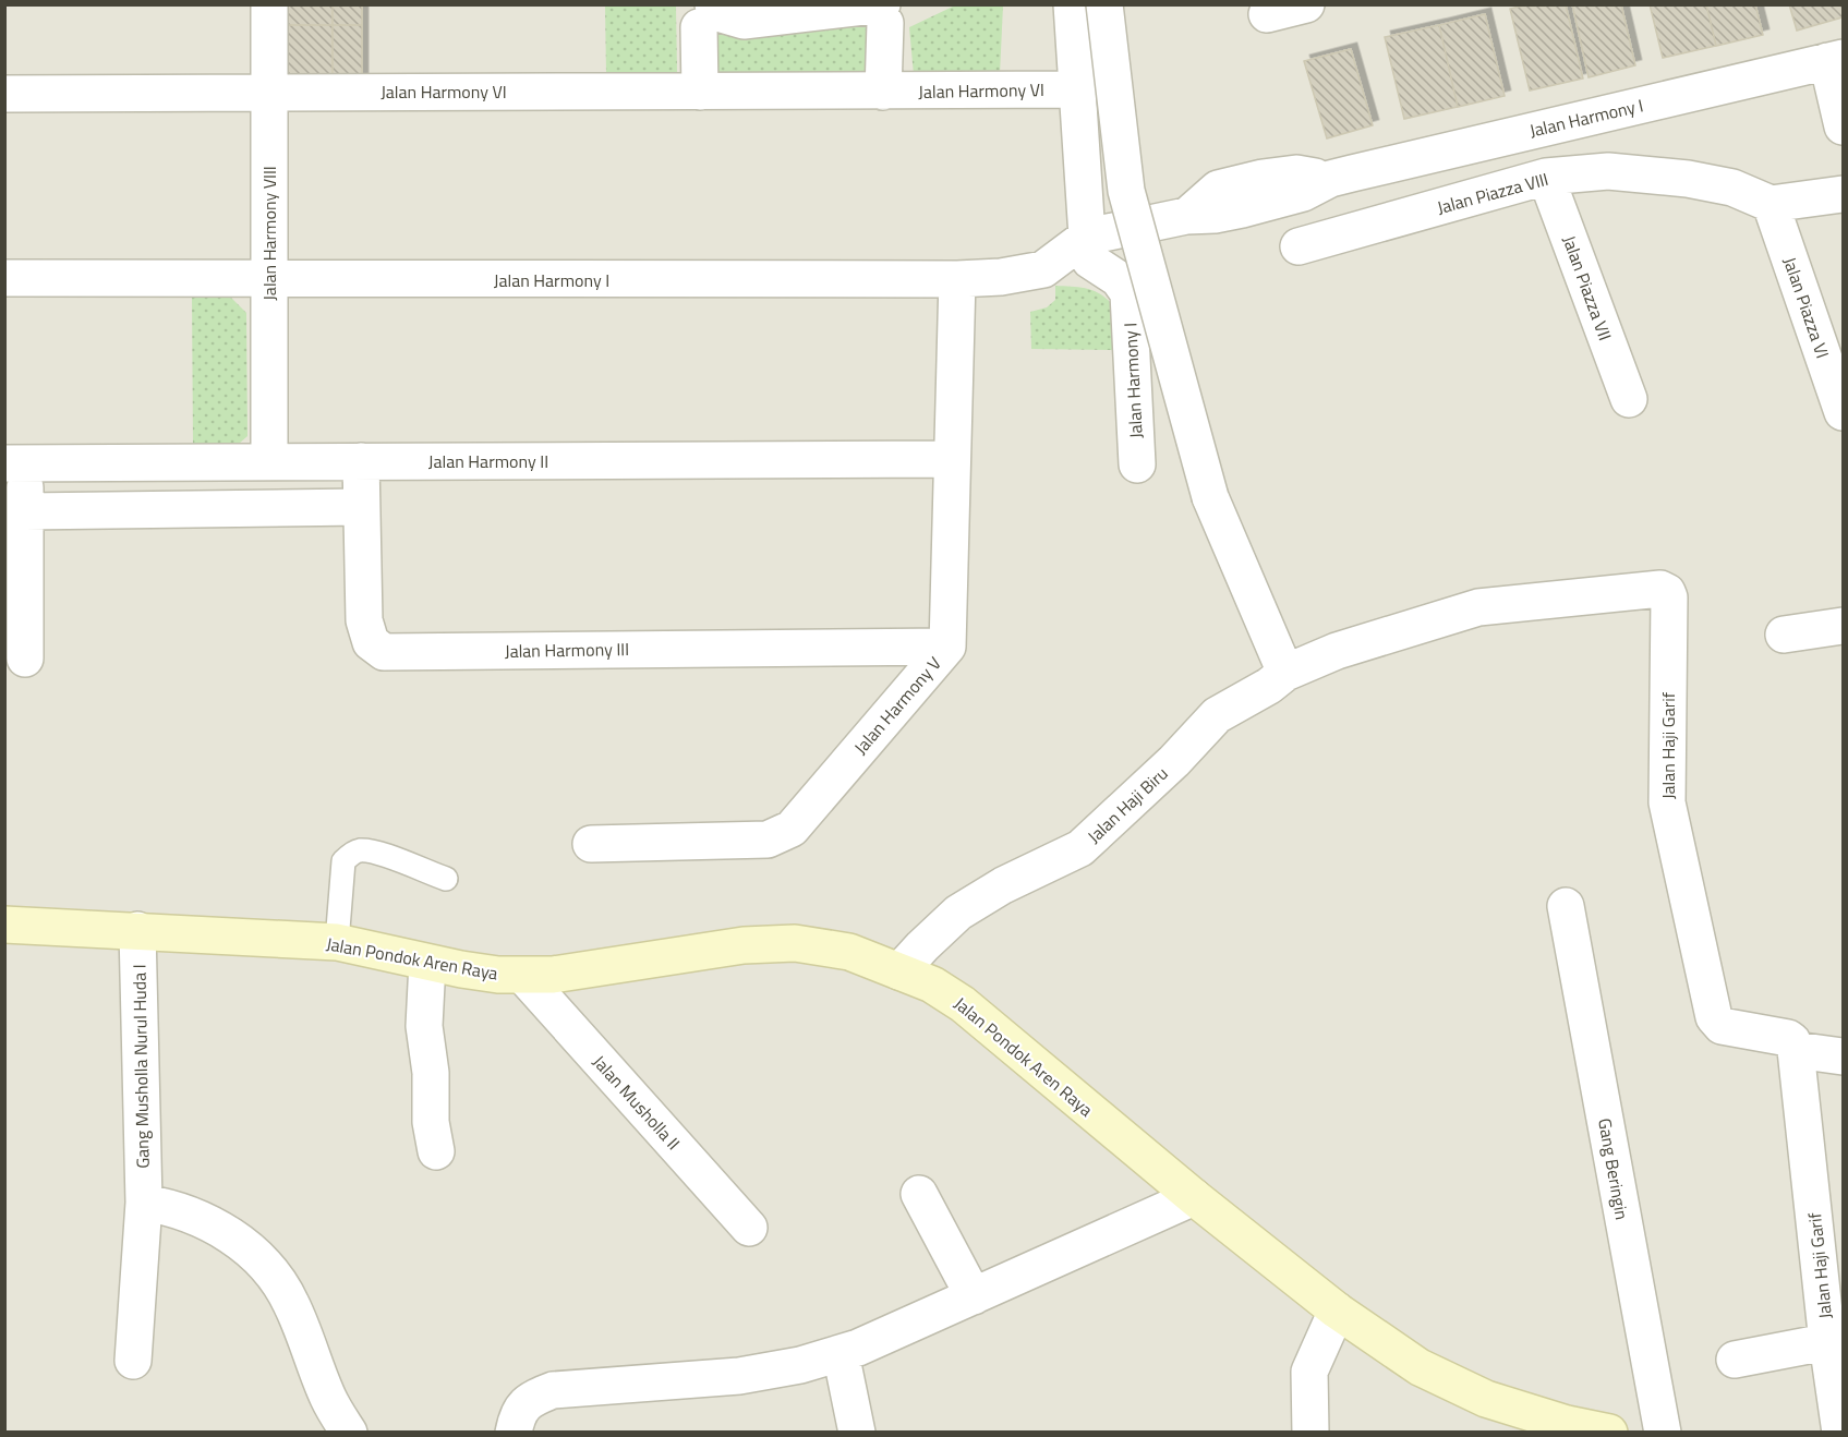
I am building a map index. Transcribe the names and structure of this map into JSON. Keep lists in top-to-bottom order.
{
  "streets": {
    "main road": ["Jalan Pondok Aren Raya"],
    "street": [
      "Jalan Harmony VI",
      "Jalan Harmony I",
      "Jalan Piazza VIII",
      "Jalan Harmony VIII",
      "Jalan Piazza VII",
      "Jalan Piazza VI",
      "Jalan Harmony II",
      "Jalan Harmony III",
      "Jalan Harmony V",
      "Jalan Haji Garif",
      "Jalan Haji Biru",
      "Gang Musholla Nurul Huda I",
      "Jalan Musholla II",
      "Gang Beringin"
    ]
  },
  "crossings": [
    ["Jalan Harmony VI", "Jalan Harmony I"],
    ["Jalan Harmony VI", "Jalan Harmony VIII"],
    ["Jalan Harmony I", "Jalan Harmony VIII"],
    ["Jalan Harmony I", "Jalan Harmony V"],
    ["Jalan Piazza VIII", "Jalan Piazza VII"],
    ["Jalan Piazza VIII", "Jalan Piazza VI"],
    ["Jalan Harmony VIII", "Jalan Harmony II"],
    ["Jalan Harmony II", "Jalan Harmony III"],
    ["Jalan Harmony II", "Jalan Harmony V"],
    ["Jalan Harmony III", "Jalan Harmony V"],
    ["Jalan Haji Garif", "Jalan Haji Biru"],
    ["Jalan Haji Biru", "Jalan Pondok Aren Raya"],
    ["Jalan Pondok Aren Raya", "Gang Musholla Nurul Huda I"],
    ["Jalan Pondok Aren Raya", "Jalan Musholla II"]
  ]
}
